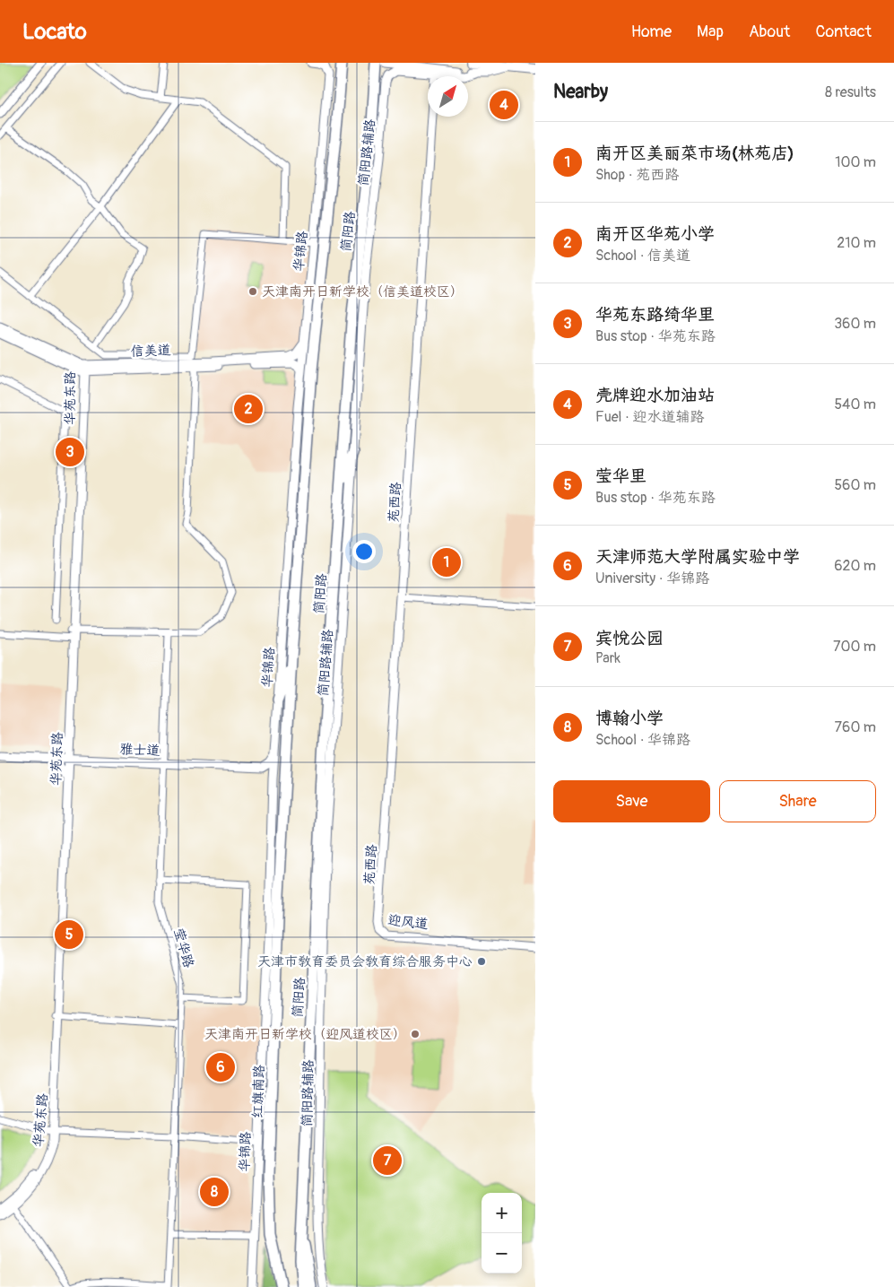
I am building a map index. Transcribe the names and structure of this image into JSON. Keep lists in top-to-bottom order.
{
  "streets": {
    "main road": ["简阳路", "红旗南路"],
    "street": [
      "简阳路辅路",
      "华锦路",
      "信美道",
      "华苑东路",
      "苑西路",
      "雅士道",
      "迎风道",
      "莹华路"
    ]
  },
  "crossings": [
    ["简阳路辅路", "苑西路"],
    ["简阳路", "红旗南路"],
    ["华锦路", "信美道"],
    ["华锦路", "雅士道"],
    ["信美道", "华苑东路"],
    ["华苑东路", "雅士道"],
    ["苑西路", "迎风道"],
    ["雅士道", "莹华路"]
  ],
  "places": ["天津南开日新学校（信美道校区）", "天津市教育委员会教育综合服务中心", "天津南开日新学校（迎风道校区）"],
  "north": "top right",
  "page": {
    "header": "Locato",
    "nav": [
      "Home",
      "Map",
      "About",
      "Contact"
    ],
    "heading": ["Nearby", "8 results"],
    "pins": [
      "4",
      "2",
      "3",
      "1",
      "5",
      "6",
      "7",
      "8"
    ],
    "list": [
      {
        "mark": "1",
        "name": "南开区美丽菜市场(林苑店)",
        "note": "Shop · 苑西路",
        "value": "100 m"
      },
      {
        "mark": "2",
        "name": "南开区华苑小学",
        "note": "School · 信美道",
        "value": "210 m"
      },
      {
        "mark": "3",
        "name": "华苑东路绮华里",
        "note": "Bus stop · 华苑东路",
        "value": "360 m"
      },
      {
        "mark": "4",
        "name": "壳牌迎水加油站",
        "note": "Fuel · 迎水道辅路",
        "value": "540 m"
      },
      {
        "mark": "5",
        "name": "莹华里",
        "note": "Bus stop · 华苑东路",
        "value": "560 m"
      },
      {
        "mark": "6",
        "name": "天津师范大学附属实验中学",
        "note": "University · 华锦路",
        "value": "620 m"
      },
      {
        "mark": "7",
        "name": "宾悦公园",
        "note": "Park",
        "value": "700 m"
      },
      {
        "mark": "8",
        "name": "博翰小学",
        "note": "School · 华锦路",
        "value": "760 m"
      }
    ],
    "buttons": ["Save", "Share"],
    "map_buttons": ["+", "−"]
  }
}
